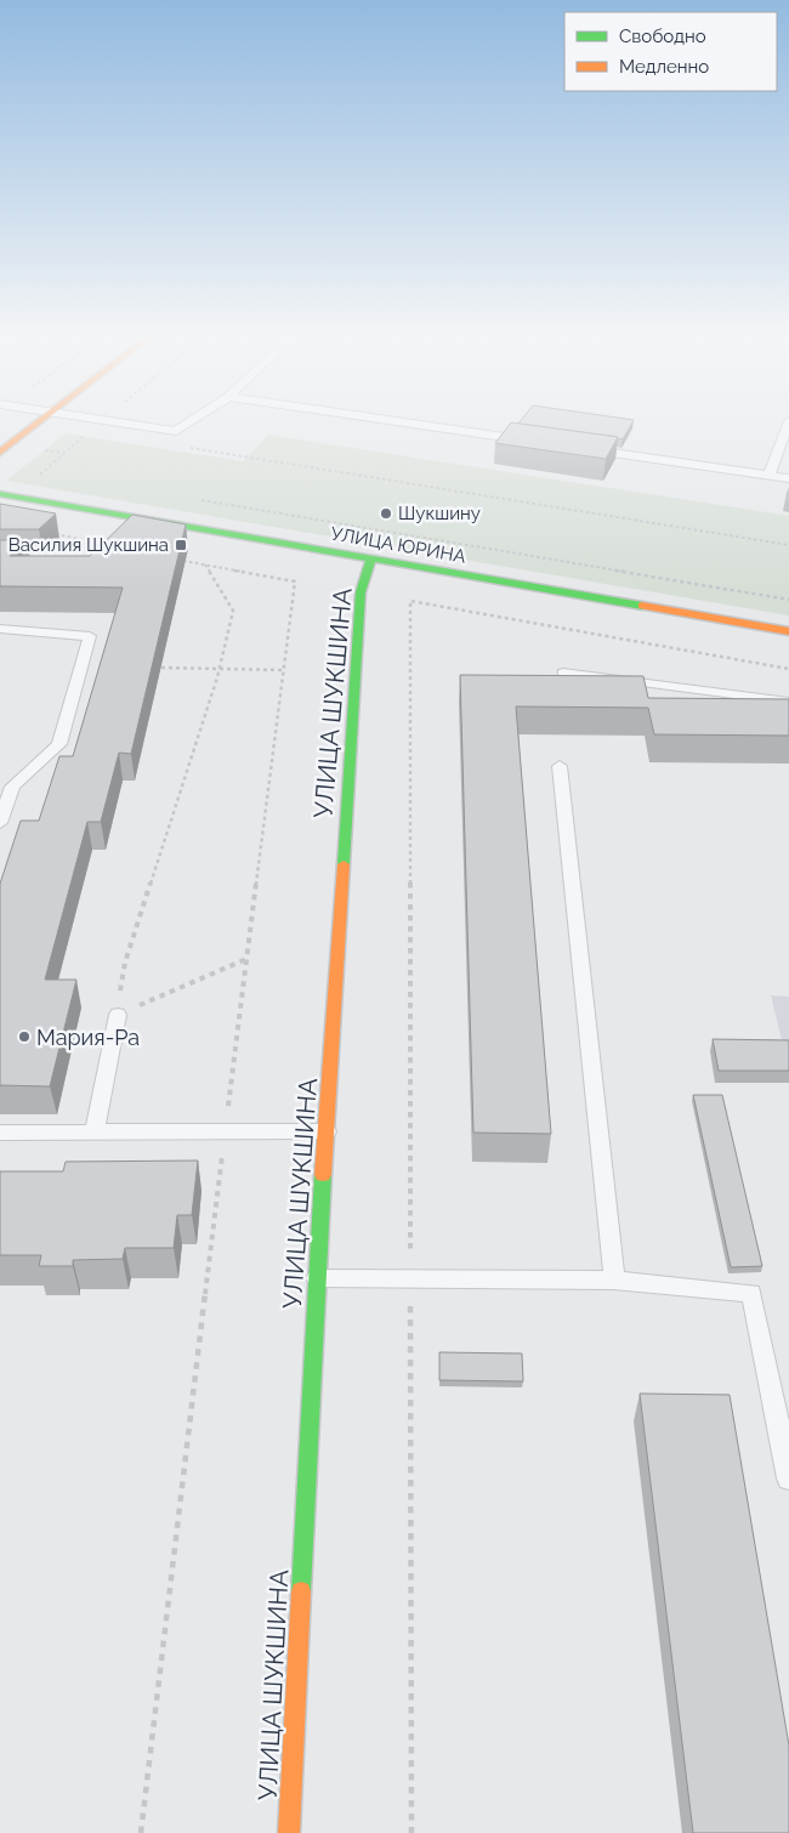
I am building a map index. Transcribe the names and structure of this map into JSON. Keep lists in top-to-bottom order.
{
  "streets": {
    "street": ["УЛИЦА ЮРИНА", "УЛИЦА ШУКШИНА"]
  },
  "crossings": [
    ["УЛИЦА ЮРИНА", "УЛИЦА ШУКШИНА"]
  ],
  "places": {
    "other": ["Шукшину", "Мария-Ра"],
    "transit": ["Василия Шукшина"]
  },
  "legend": ["Свободно", "Медленно"]
}
